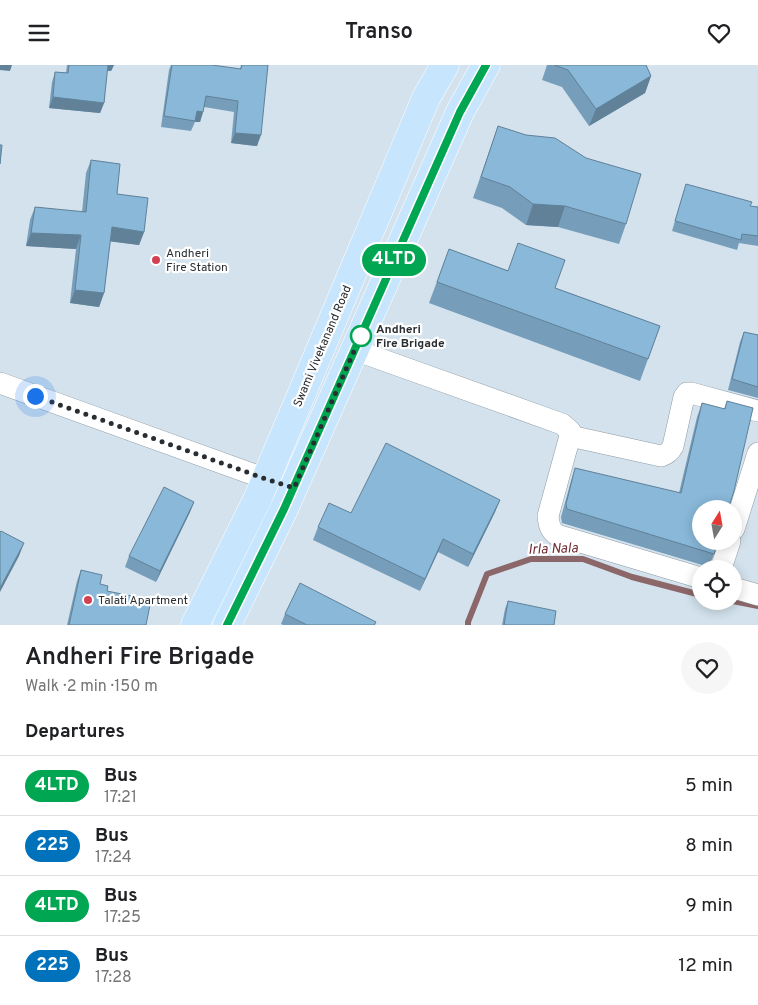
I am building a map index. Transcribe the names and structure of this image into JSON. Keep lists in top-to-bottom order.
{
  "streets": {
    "main road": ["Swami Vivekanand Road"]
  },
  "water": ["Irla Nala"],
  "places": ["Andheri Fire Station", "Andheri Fire Brigade", "Talati Apartment"],
  "lines": ["bus line 4LTD"],
  "north": "top",
  "page": {
    "header": "Transo",
    "on_map": "4LTD",
    "heading": [
      ["Andheri Fire Brigade", "Walk · 2 min · 150 m"],
      "Departures"
    ],
    "list": [
      {
        "mark": "4LTD",
        "name": "Bus",
        "note": "17:21",
        "value": "5 min"
      },
      {
        "mark": "225",
        "name": "Bus",
        "note": "17:24",
        "value": "8 min"
      },
      {
        "mark": "4LTD",
        "name": "Bus",
        "note": "17:25",
        "value": "9 min"
      },
      {
        "mark": "225",
        "name": "Bus",
        "note": "17:28",
        "value": "12 min"
      }
    ]
  }
}
